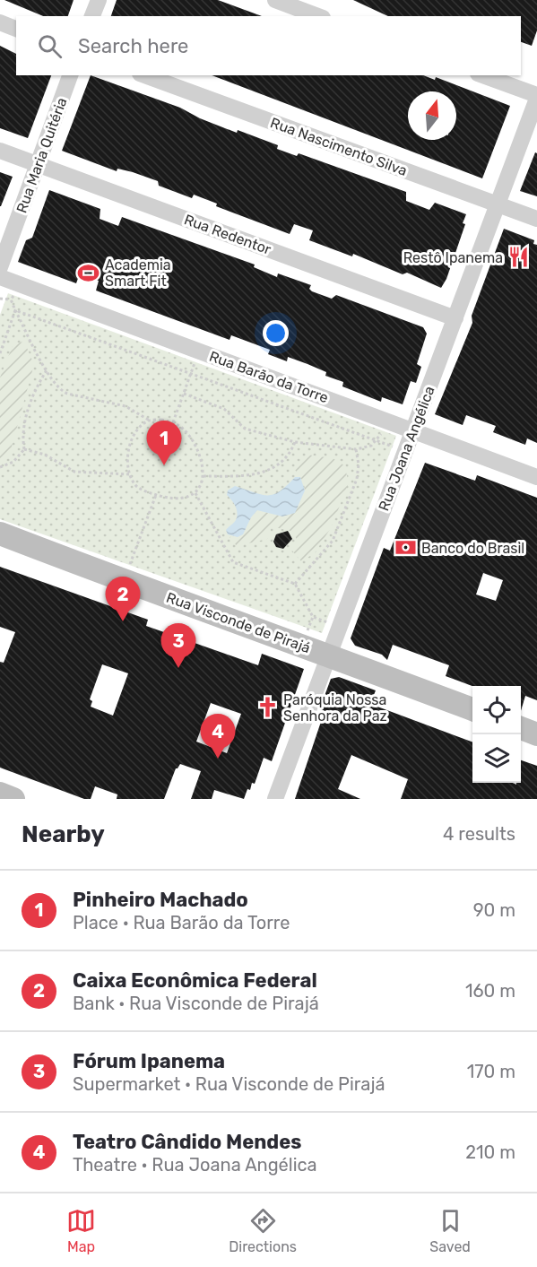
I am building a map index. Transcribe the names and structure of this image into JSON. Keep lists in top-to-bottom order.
{
  "streets": {
    "main road": ["Rua Visconde de Pirajá"],
    "street": [
      "Rua Nascimento Silva",
      "Rua Maria Quitéria",
      "Rua Redentor",
      "Rua Barão da Torre",
      "Rua Joana Angélica"
    ]
  },
  "crossings": [
    ["Rua Nascimento Silva", "Rua Joana Angélica"],
    ["Rua Maria Quitéria", "Rua Redentor"],
    ["Rua Redentor", "Rua Joana Angélica"],
    ["Rua Barão da Torre", "Rua Joana Angélica"],
    ["Rua Joana Angélica", "Rua Visconde de Pirajá"]
  ],
  "places": {
    "restaurant": ["Restô Ipanema"],
    "sports": ["Academia Smart Fit"],
    "bank": ["Banco do Brasil"],
    "church": ["Paróquia Nossa Senhora da Paz"]
  },
  "north": "top",
  "page": {
    "search": "Search here",
    "pins": [
      "1",
      "2",
      "3",
      "4"
    ],
    "heading": ["Nearby", "4 results"],
    "list": [
      {
        "mark": "1",
        "name": "Pinheiro Machado",
        "note": "Place · Rua Barão da Torre",
        "value": "90 m"
      },
      {
        "mark": "2",
        "name": "Caixa Econômica Federal",
        "note": "Bank · Rua Visconde de Pirajá",
        "value": "160 m"
      },
      {
        "mark": "3",
        "name": "Fórum Ipanema",
        "note": "Supermarket · Rua Visconde de Pirajá",
        "value": "170 m"
      },
      {
        "mark": "4",
        "name": "Teatro Cândido Mendes",
        "note": "Theatre · Rua Joana Angélica",
        "value": "210 m"
      }
    ],
    "nav": ["Map", "Directions", "Saved"]
  }
}
